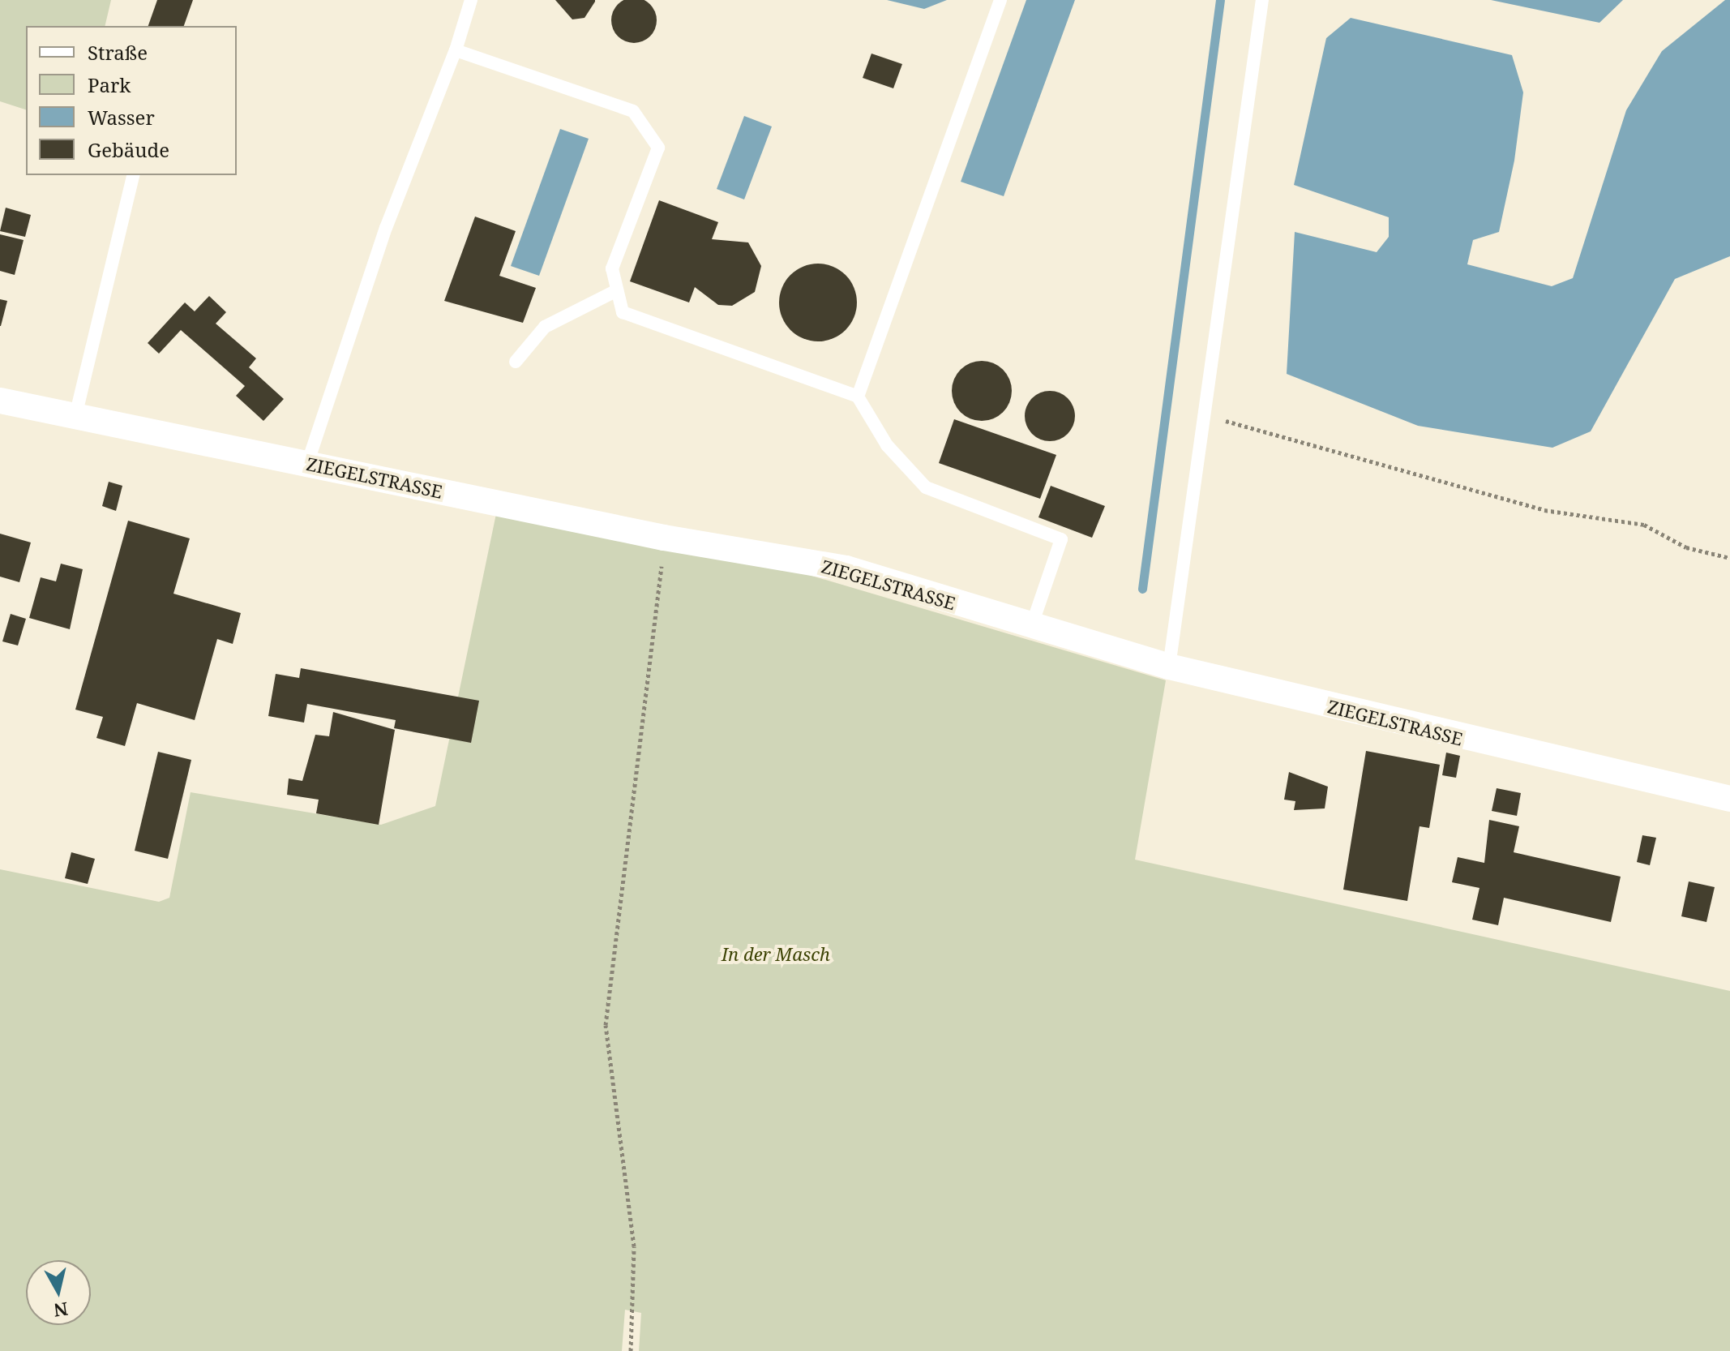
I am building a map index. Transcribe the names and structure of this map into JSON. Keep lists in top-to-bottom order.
{
  "streets": {
    "street": ["ZIEGELSTRASSE"]
  },
  "parks": ["In der Masch"],
  "legend": [
    "Straße",
    "Park",
    "Wasser",
    "Gebäude"
  ],
  "north": "bottom"
}
